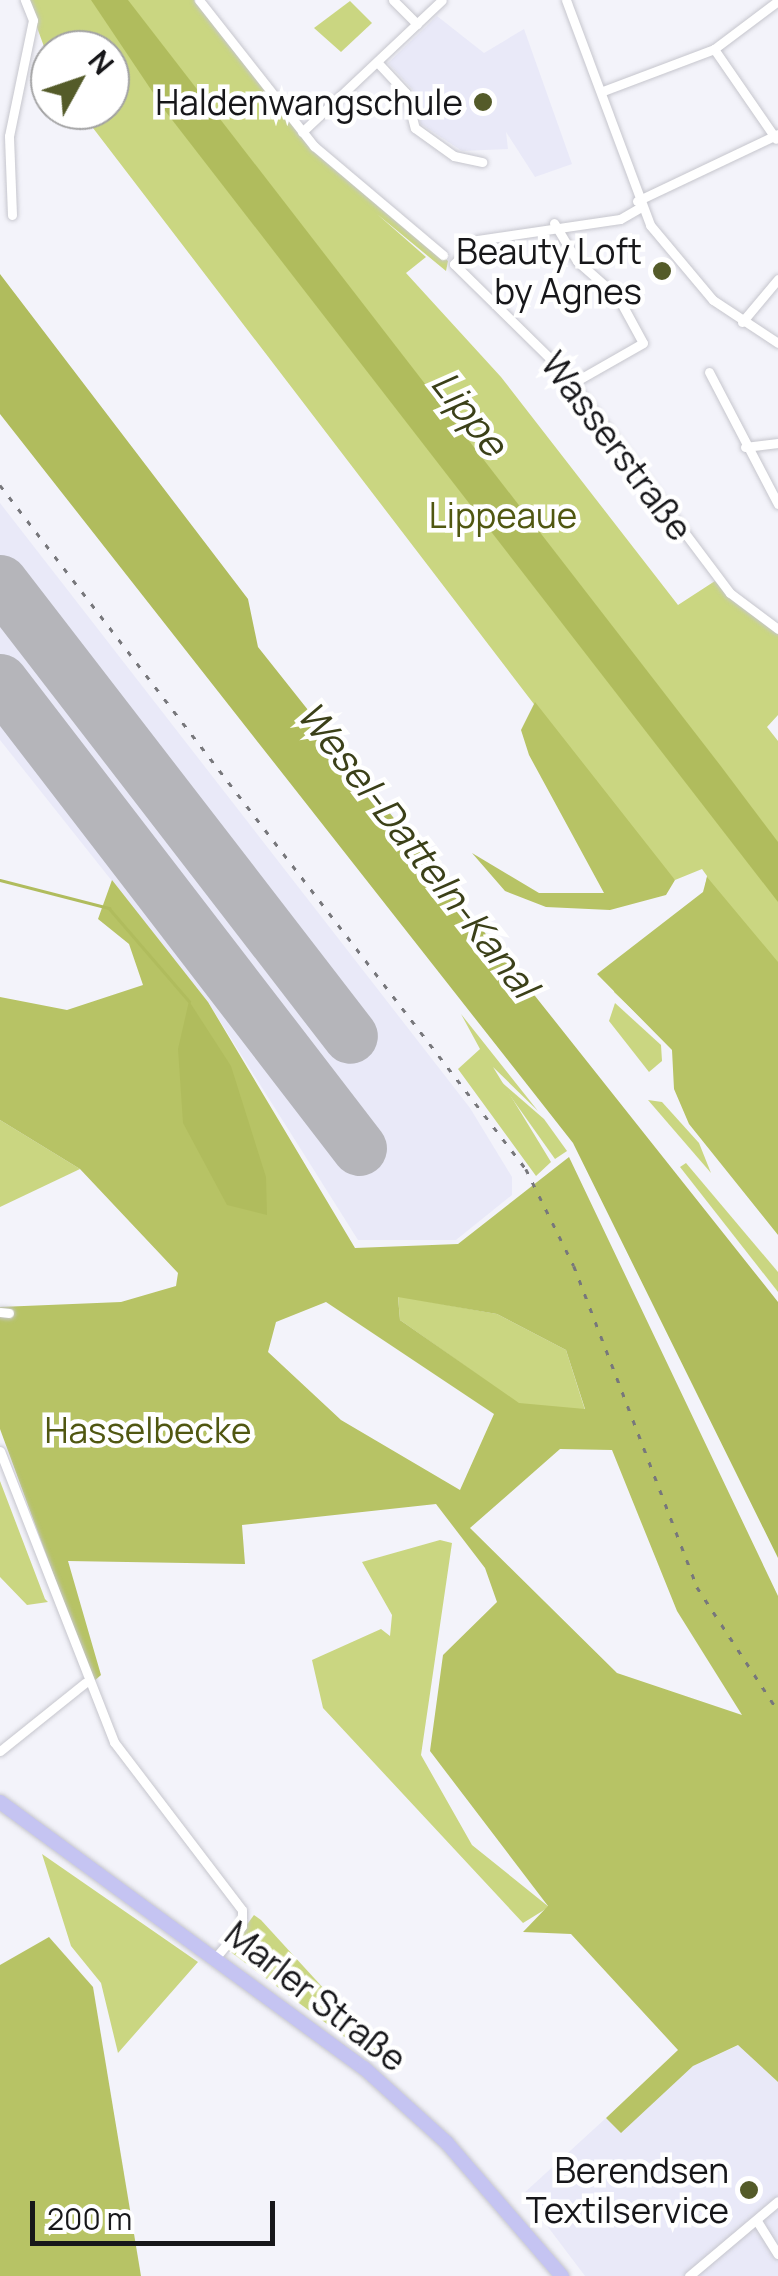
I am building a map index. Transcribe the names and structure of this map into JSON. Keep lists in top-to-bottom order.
{
  "streets": {
    "main road": ["Marler Straße"],
    "street": ["Wasserstraße"]
  },
  "water": ["Lippe", "Wesel-Datteln-Kanal"],
  "parks": ["Lippeaue", "Hasselbecke"],
  "places": ["Haldenwangschule", "Beauty Loft by Agnes", "Berendsen Textilservice"],
  "scale_bar": "200 m",
  "north": "top right"
}
